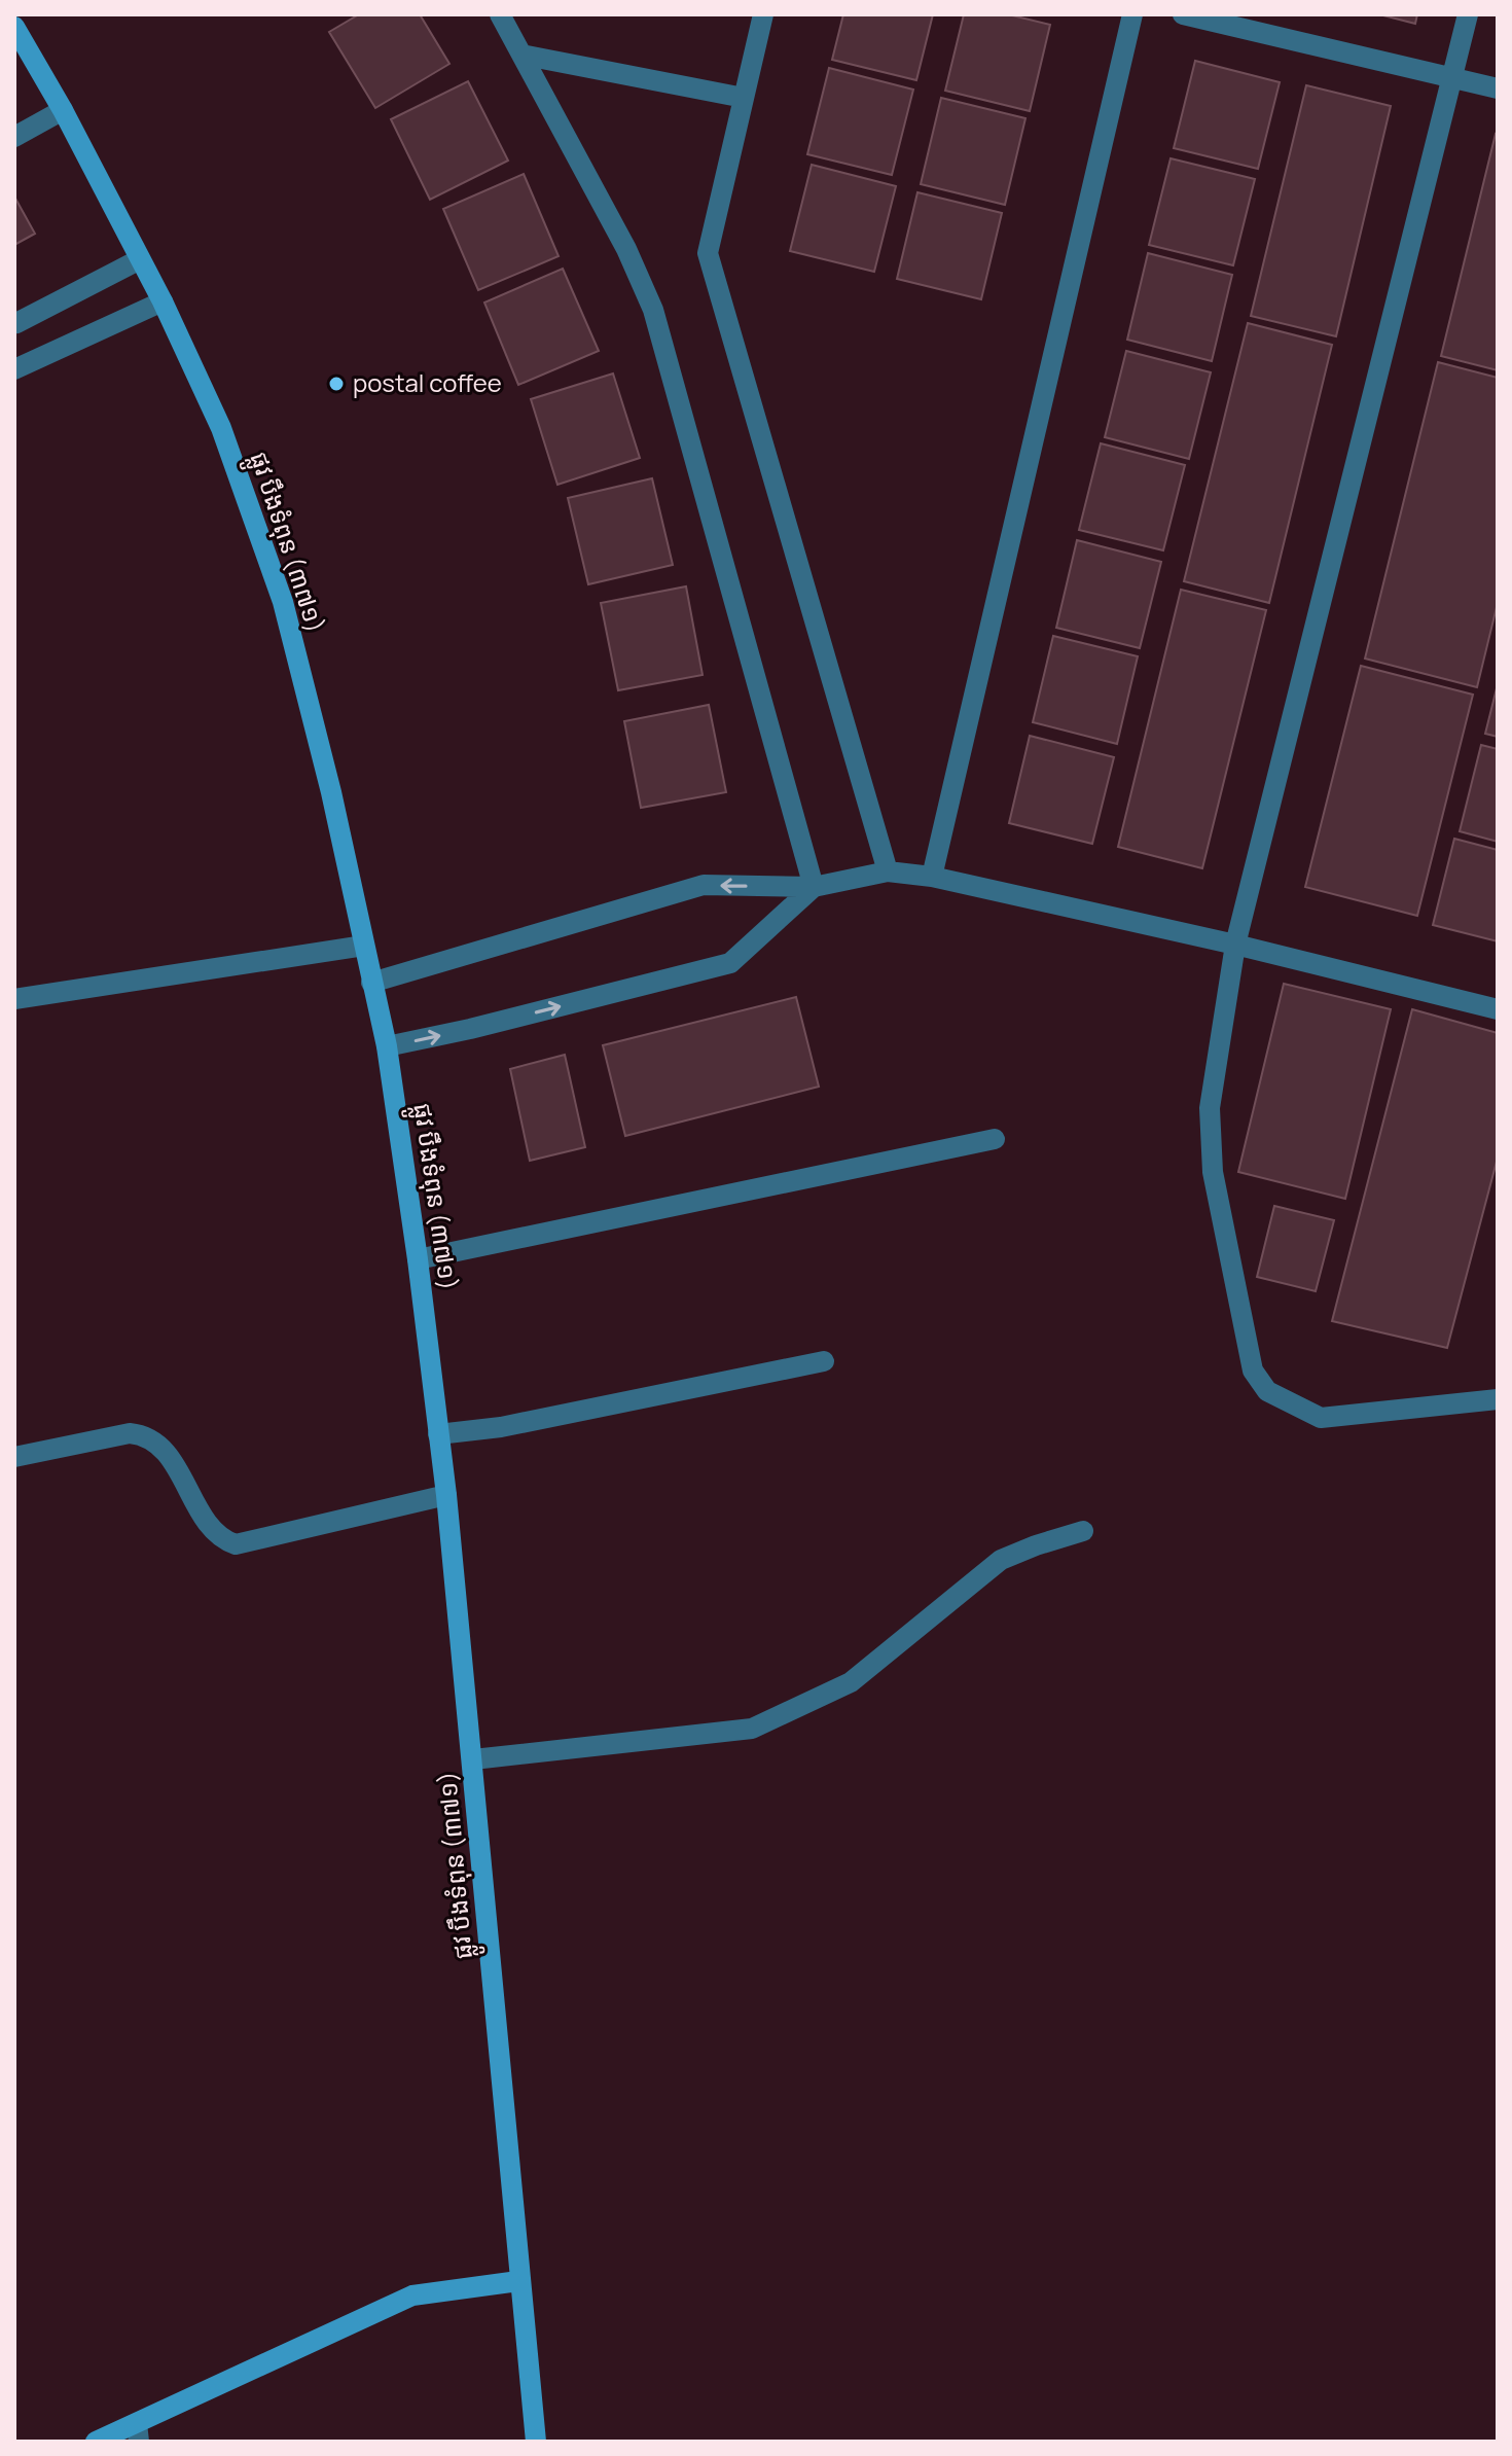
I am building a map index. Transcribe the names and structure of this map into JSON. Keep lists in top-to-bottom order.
{
  "streets": {
    "main road": ["ផ្លូវ បឹងទំពុន (៣៧១)"]
  },
  "places": ["postal coffee"]
}
